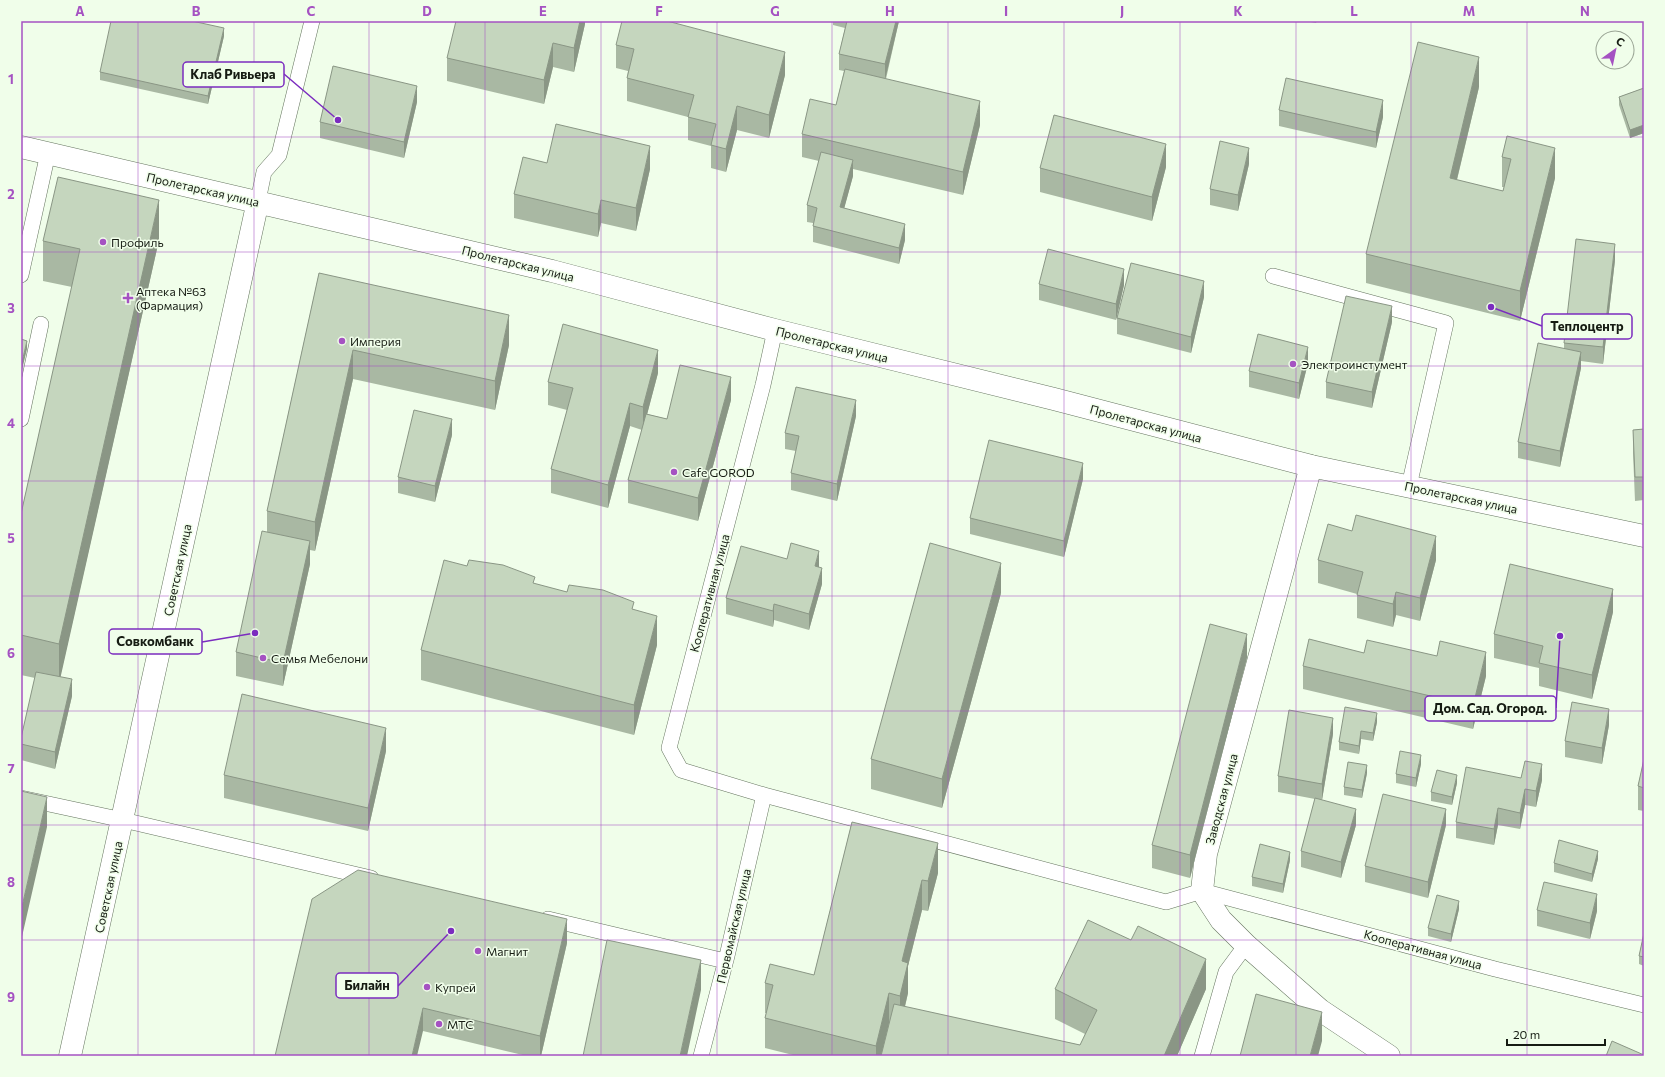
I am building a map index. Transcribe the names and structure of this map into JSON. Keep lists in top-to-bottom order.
{
  "streets": {
    "street": ["Пролетарская улица", "Советская улица", "Заводская улица"],
    "lane": ["Кооперативная улица", "Первомайская улица"]
  },
  "crossings": [
    ["Пролетарская улица", "Советская улица"],
    ["Пролетарская улица", "Кооперативная улица"],
    ["Пролетарская улица", "Заводская улица"],
    ["Кооперативная улица", "Заводская улица"],
    ["Кооперативная улица", "Первомайская улица"]
  ],
  "places": {
    "other": [
      "Клаб Ривьера",
      "Профиль",
      "Теплоцентр",
      "Империя",
      "Электроинстумент",
      "Cafe GOROD",
      "Совкомбанк",
      "Дом. Сад. Огород.",
      "Семья Мебелони",
      "Билайн",
      "Магнит",
      "Купрей",
      "МТС"
    ],
    "health": ["Аптека №63 (Фармация)"]
  },
  "scale_bar": "20 m",
  "north": "top right",
  "grid": {
    "columns": [
      "A",
      "B",
      "C",
      "D",
      "E",
      "F",
      "G",
      "H",
      "I",
      "J",
      "K",
      "L",
      "M",
      "N"
    ],
    "rows": [
      "1",
      "2",
      "3",
      "4",
      "5",
      "6",
      "7",
      "8",
      "9"
    ]
  }
}
